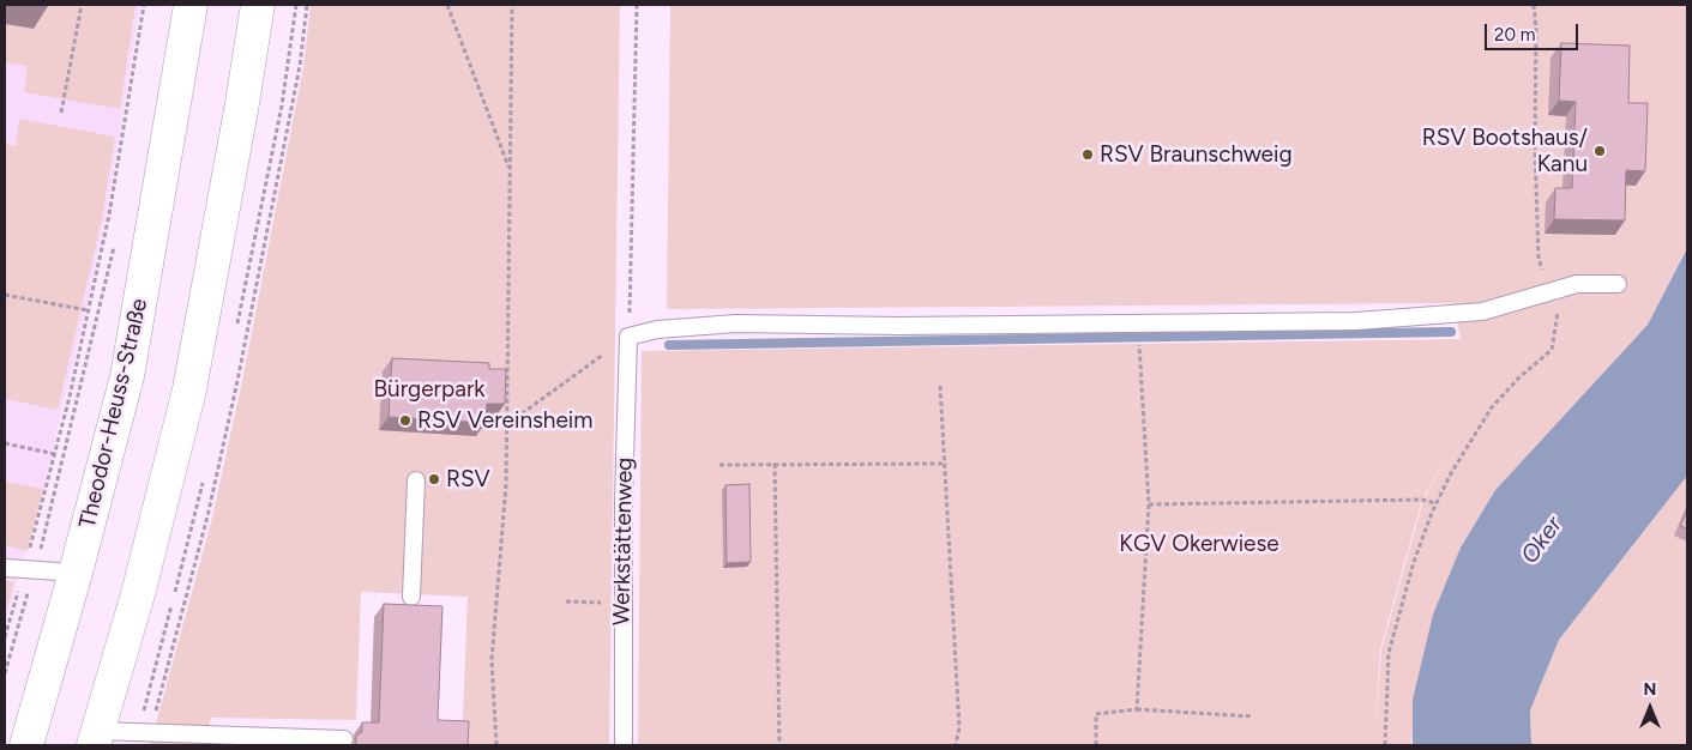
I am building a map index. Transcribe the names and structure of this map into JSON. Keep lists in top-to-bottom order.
{
  "streets": {
    "main road": ["Theodor-Heuss-Straße"],
    "lane": ["Werkstättenweg"]
  },
  "water": ["Oker"],
  "parks": ["Bürgerpark", "KGV Okerwiese"],
  "places": [
    "RSV Bootshaus/ Kanu",
    "RSV Braunschweig",
    "RSV Vereinsheim",
    "RSV"
  ],
  "scale_bar": "20 m",
  "north": "top"
}
